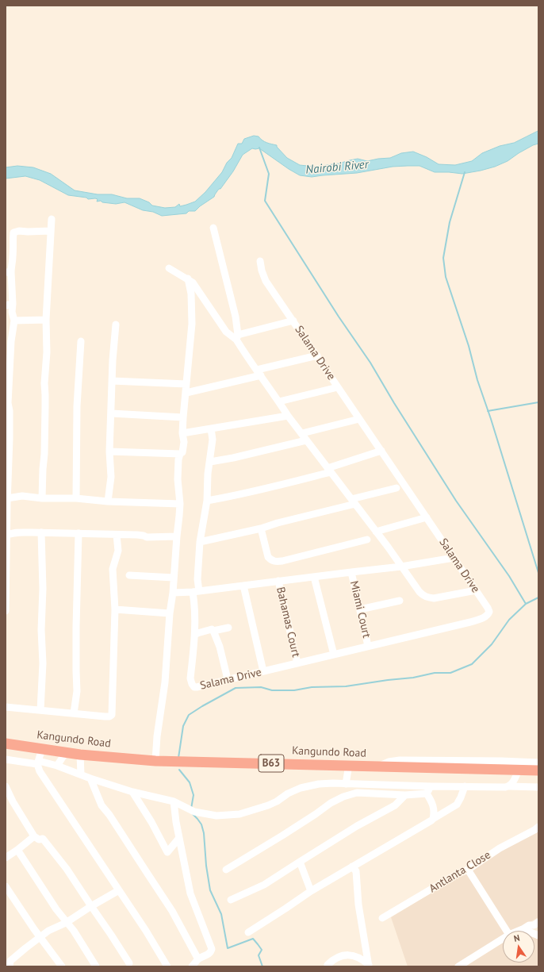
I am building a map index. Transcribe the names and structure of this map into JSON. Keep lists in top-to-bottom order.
{
  "streets": {
    "highway": ["Kangundo Road", "B63"],
    "street": [
      "Salama Drive",
      "Miami Court",
      "Bahamas Court",
      "Antlanta Close"
    ]
  },
  "crossings": [
    ["Salama Drive", "Miami Court"],
    ["Salama Drive", "Bahamas Court"]
  ],
  "water": ["Nairobi River"],
  "north": "top"
}
